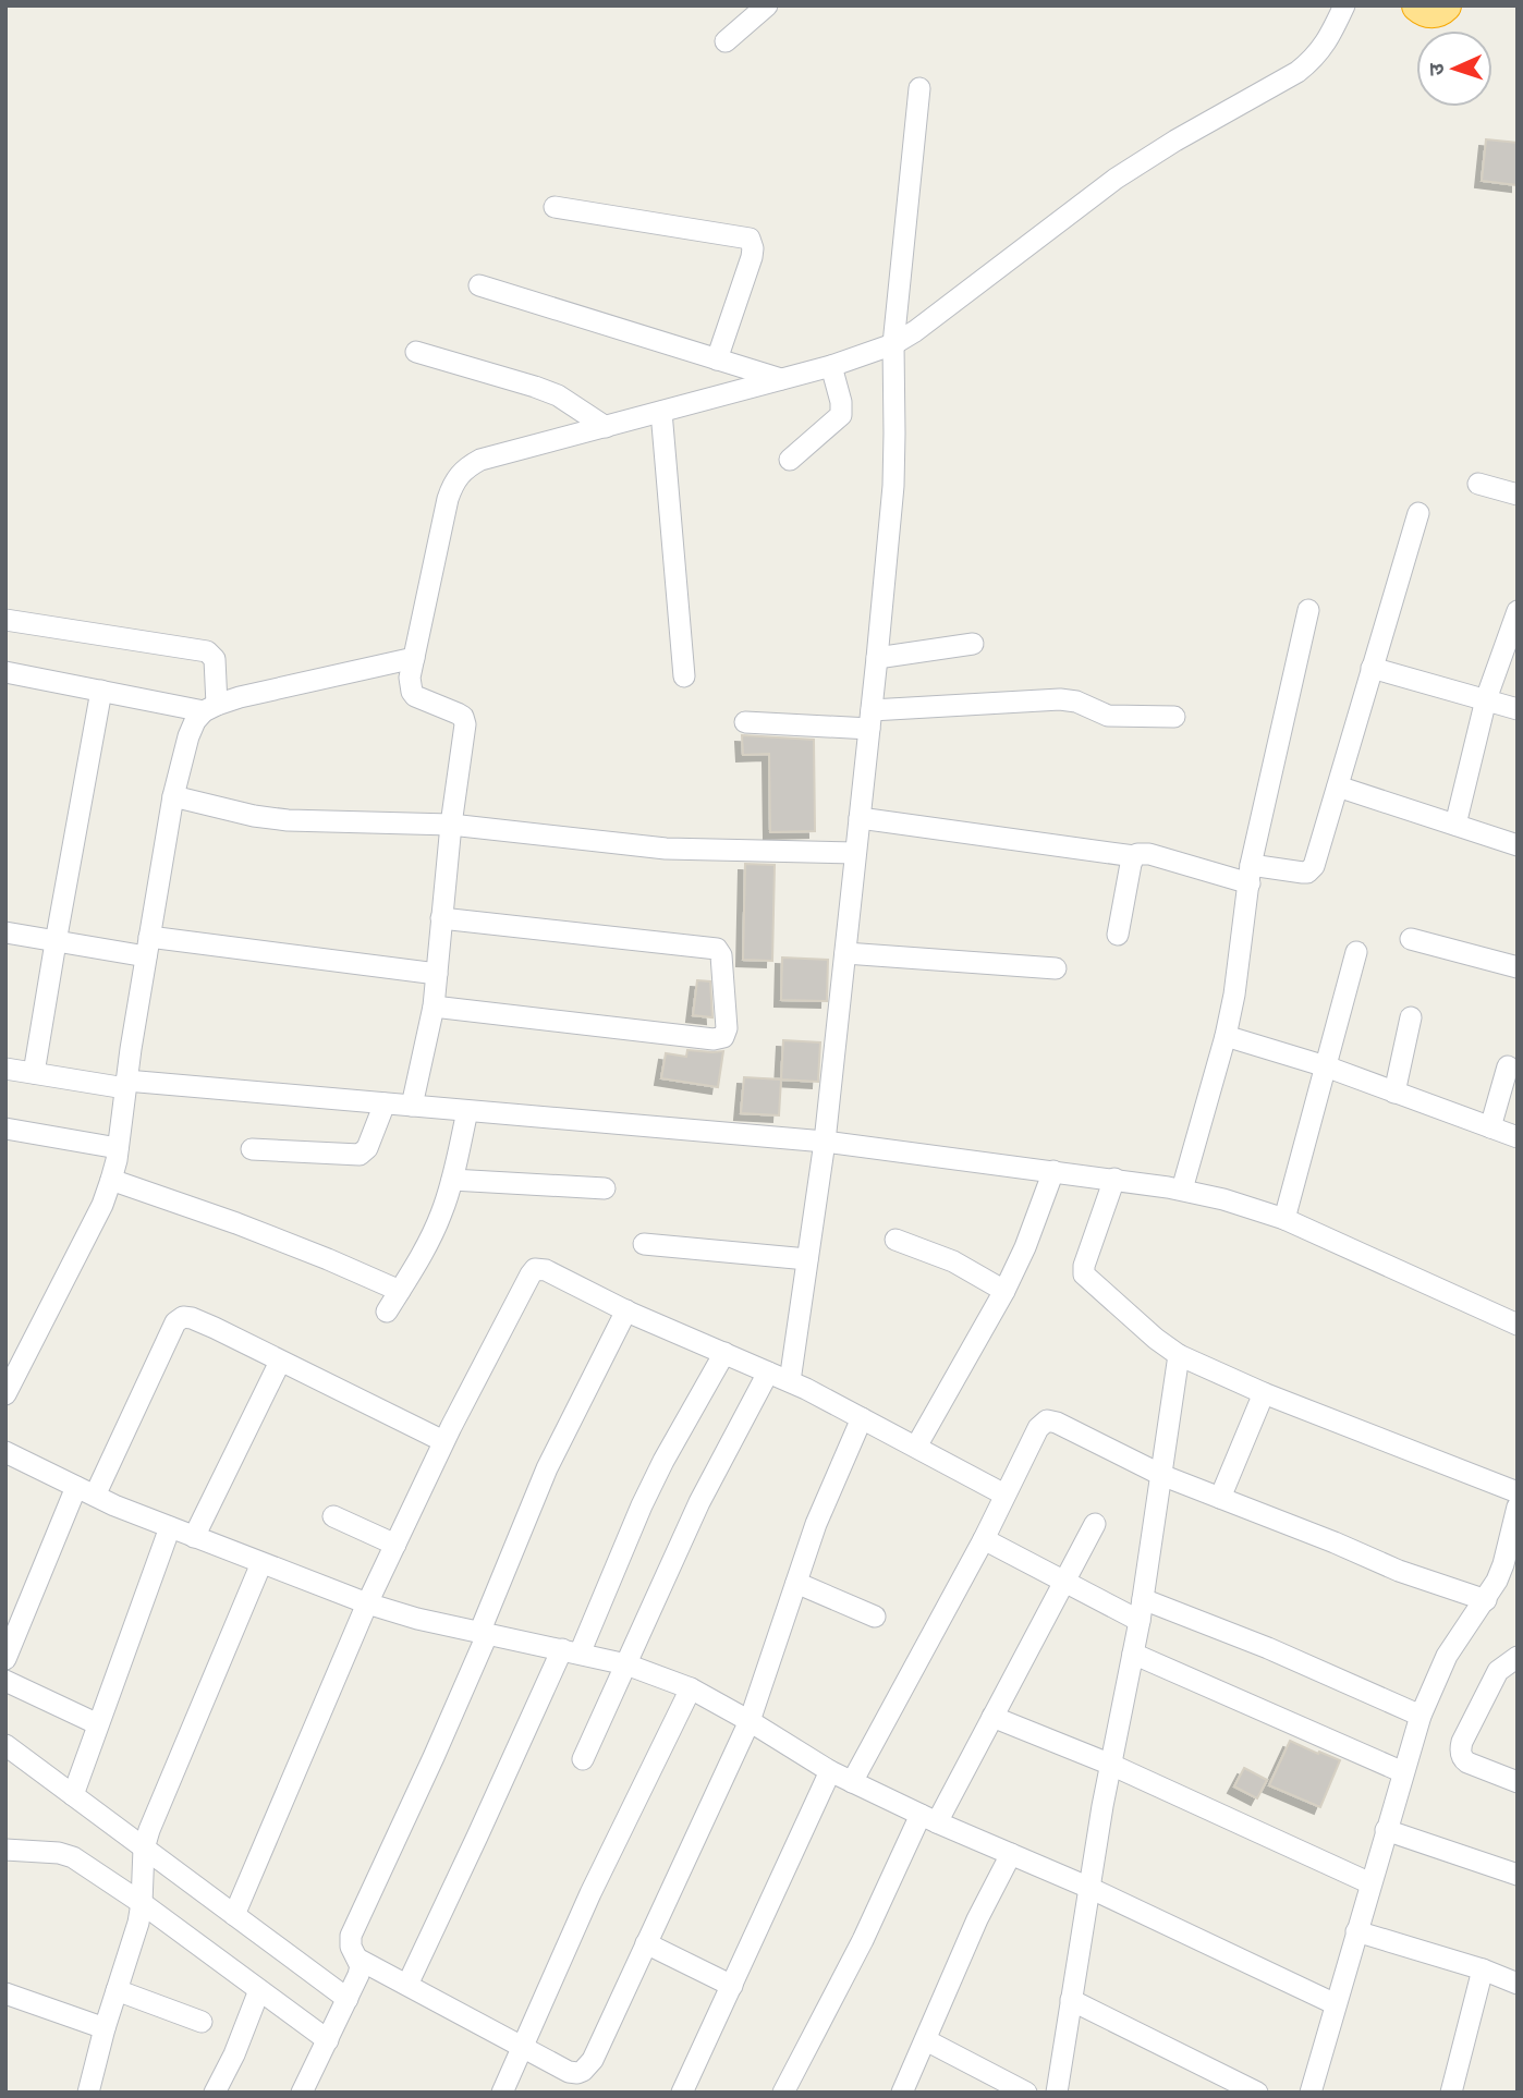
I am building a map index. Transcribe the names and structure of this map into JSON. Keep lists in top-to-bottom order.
{
  "north": "left"
}
